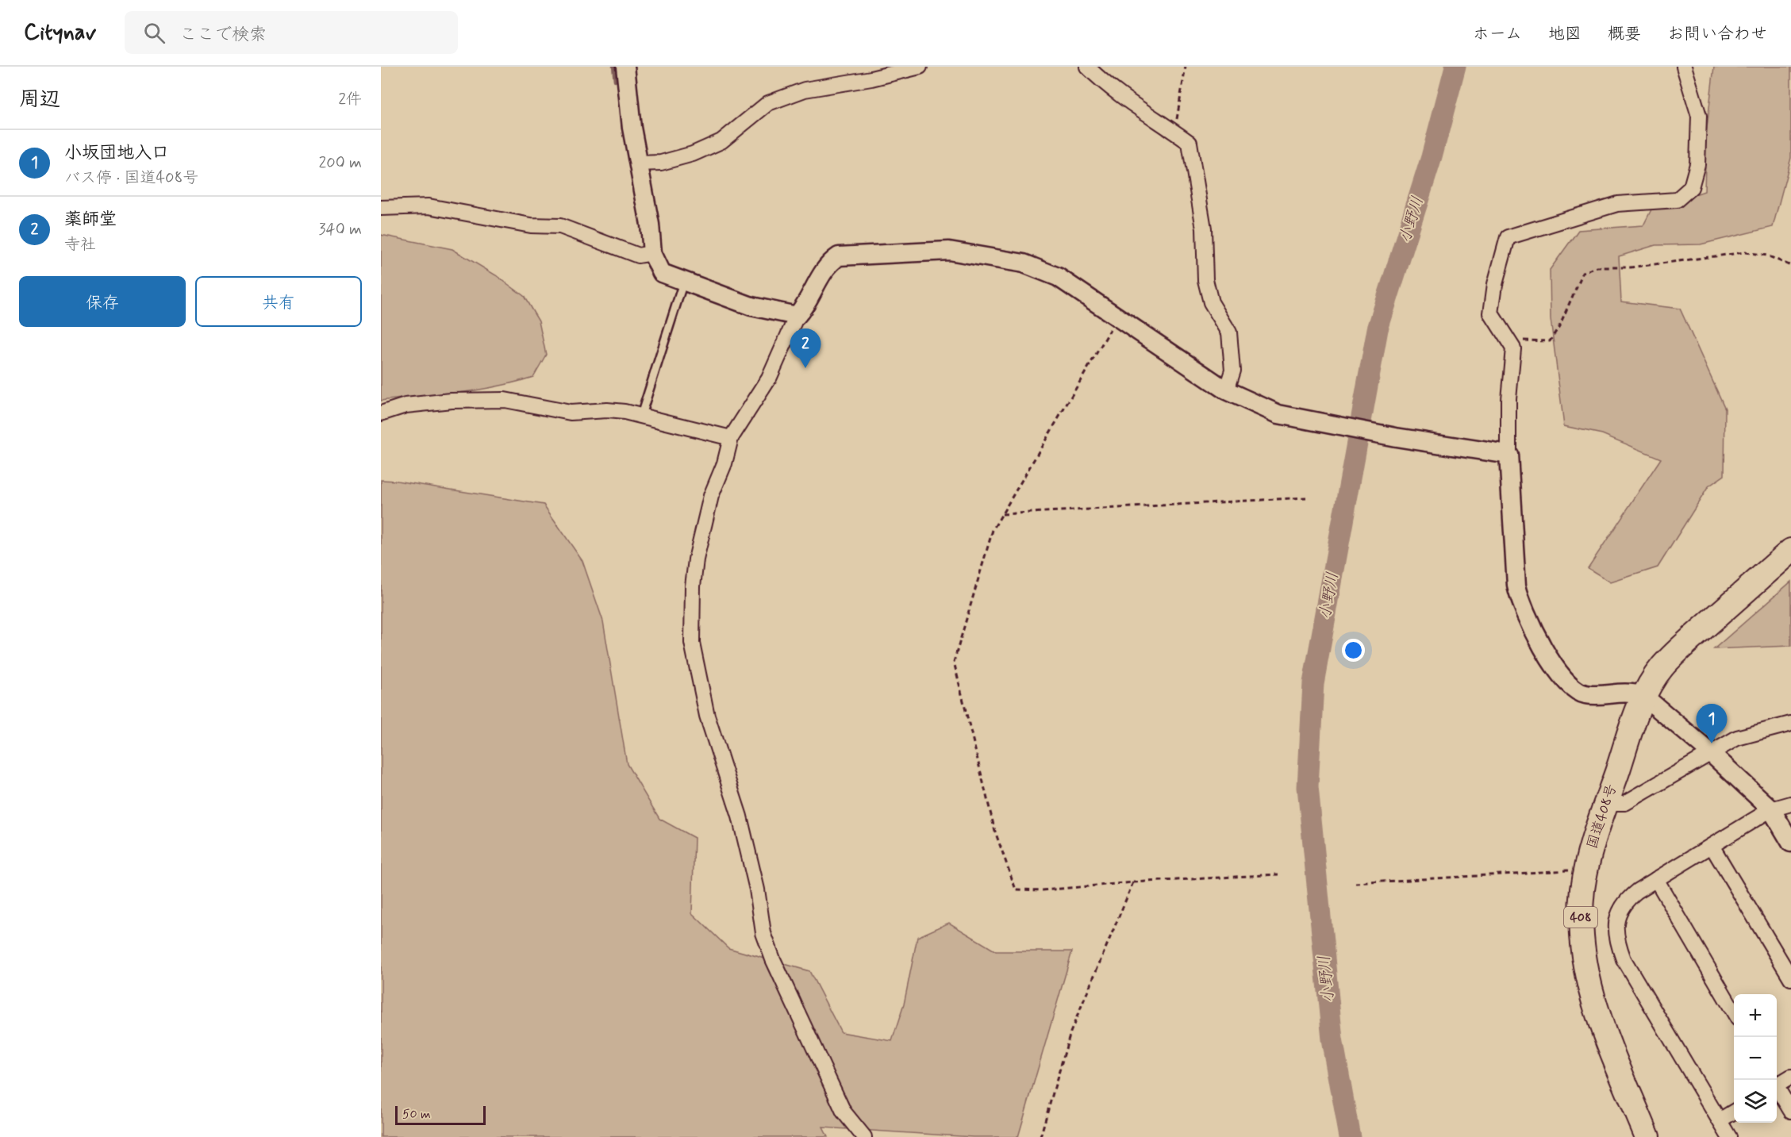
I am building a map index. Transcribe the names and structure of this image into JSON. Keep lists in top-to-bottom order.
{
  "streets": {
    "highway": ["国道408号", "408"]
  },
  "water": ["小野川"],
  "scale_bar": "50 m",
  "page": {
    "header": "Citynav",
    "search": "ここで検索",
    "nav": [
      "ホーム",
      "地図",
      "概要",
      "お問い合わせ"
    ],
    "heading": ["周辺", "2件"],
    "list": [
      {
        "mark": "1",
        "name": "小坂団地入口",
        "note": "バス停 · 国道408号",
        "value": "200 m"
      },
      {
        "mark": "2",
        "name": "薬師堂",
        "note": "寺社",
        "value": "340 m"
      }
    ],
    "buttons": ["保存", "共有"],
    "pins": ["2", "1"],
    "map_buttons": ["+", "−"],
    "scale": "50 m"
  }
}
